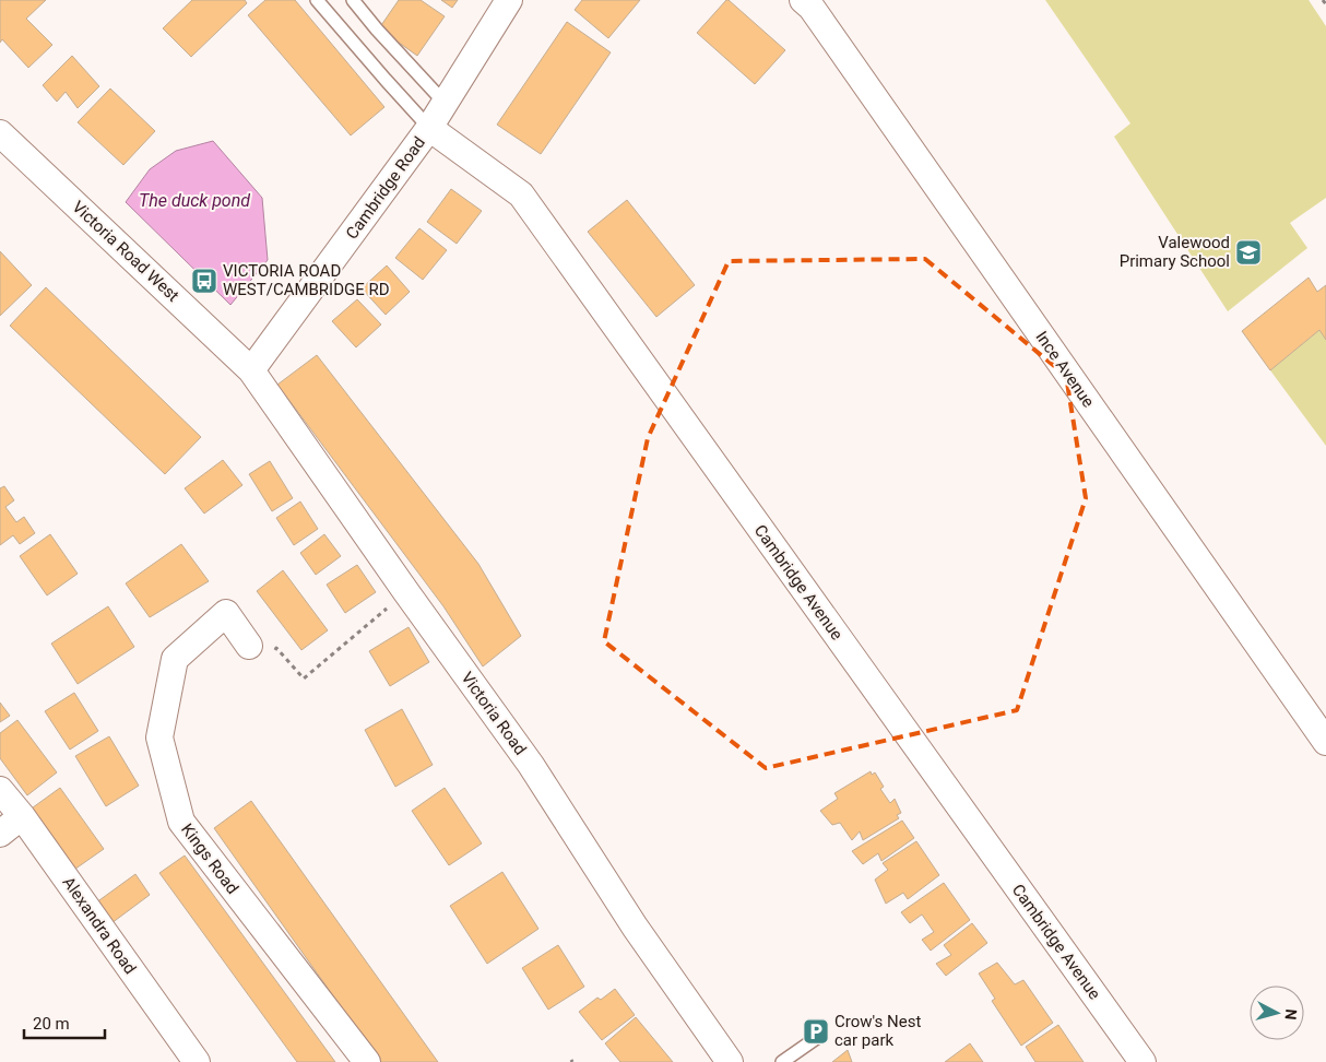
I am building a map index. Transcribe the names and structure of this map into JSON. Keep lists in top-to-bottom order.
{
  "streets": {
    "street": [
      "Cambridge Road",
      "Victoria Road West",
      "Ince Avenue",
      "Cambridge Avenue",
      "Victoria Road",
      "Kings Road",
      "Alexandra Road"
    ]
  },
  "crossings": [
    ["Cambridge Road", "Victoria Road West"],
    ["Cambridge Road", "Cambridge Avenue"],
    ["Cambridge Road", "Victoria Road"],
    ["Victoria Road West", "Victoria Road"]
  ],
  "water": ["The duck pond"],
  "places": {
    "school or university": ["Valewood Primary School"],
    "bus stop": ["VICTORIA ROAD WEST/CAMBRIDGE RD"],
    "parking": ["Crow's Nest car park"]
  },
  "scale_bar": "20 m",
  "north": "right"
}
